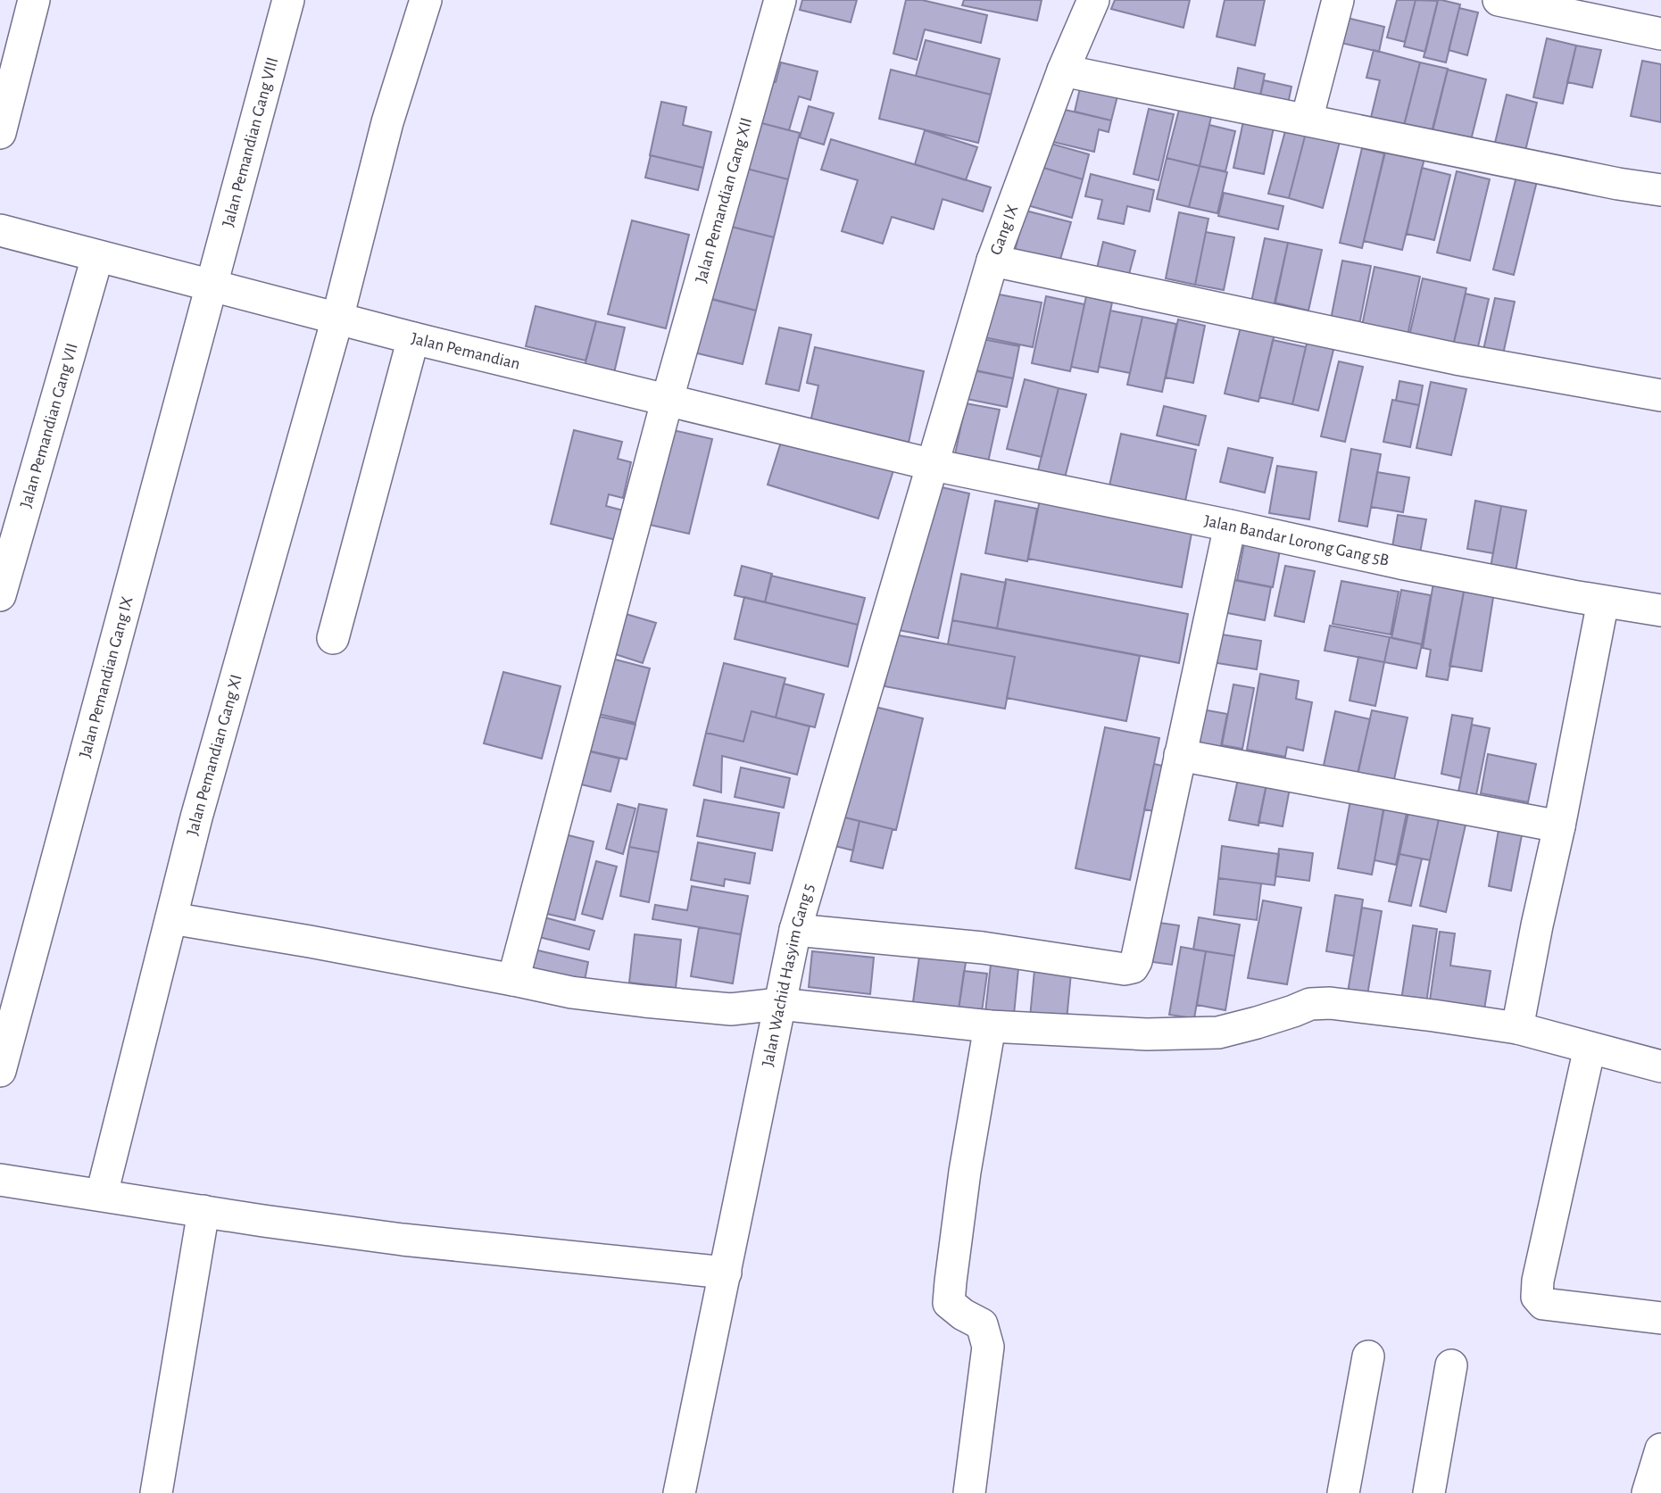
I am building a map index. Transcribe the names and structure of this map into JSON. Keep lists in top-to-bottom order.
{
  "streets": {
    "street": [
      "Jalan Pemandian Gang VIII",
      "Jalan Pemandian Gang XII",
      "Gang IX",
      "Jalan Pemandian",
      "Jalan Pemandian Gang VII",
      "Jalan Bandar Lorong Gang 5B",
      "Jalan Pemandian Gang IX",
      "Jalan Pemandian Gang XI",
      "Jalan Wachid Hasyim Gang 5"
    ]
  },
  "crossings": [
    ["Jalan Pemandian Gang VIII", "Jalan Pemandian"],
    ["Jalan Pemandian Gang VIII", "Jalan Pemandian Gang IX"],
    ["Jalan Pemandian Gang XII", "Jalan Pemandian"],
    ["Gang IX", "Jalan Pemandian"],
    ["Gang IX", "Jalan Bandar Lorong Gang 5B"],
    ["Gang IX", "Jalan Wachid Hasyim Gang 5"],
    ["Jalan Pemandian", "Jalan Pemandian Gang VII"],
    ["Jalan Pemandian", "Jalan Bandar Lorong Gang 5B"],
    ["Jalan Pemandian", "Jalan Pemandian Gang IX"],
    ["Jalan Pemandian", "Jalan Pemandian Gang XI"],
    ["Jalan Pemandian", "Jalan Wachid Hasyim Gang 5"],
    ["Jalan Bandar Lorong Gang 5B", "Jalan Wachid Hasyim Gang 5"]
  ]
}
